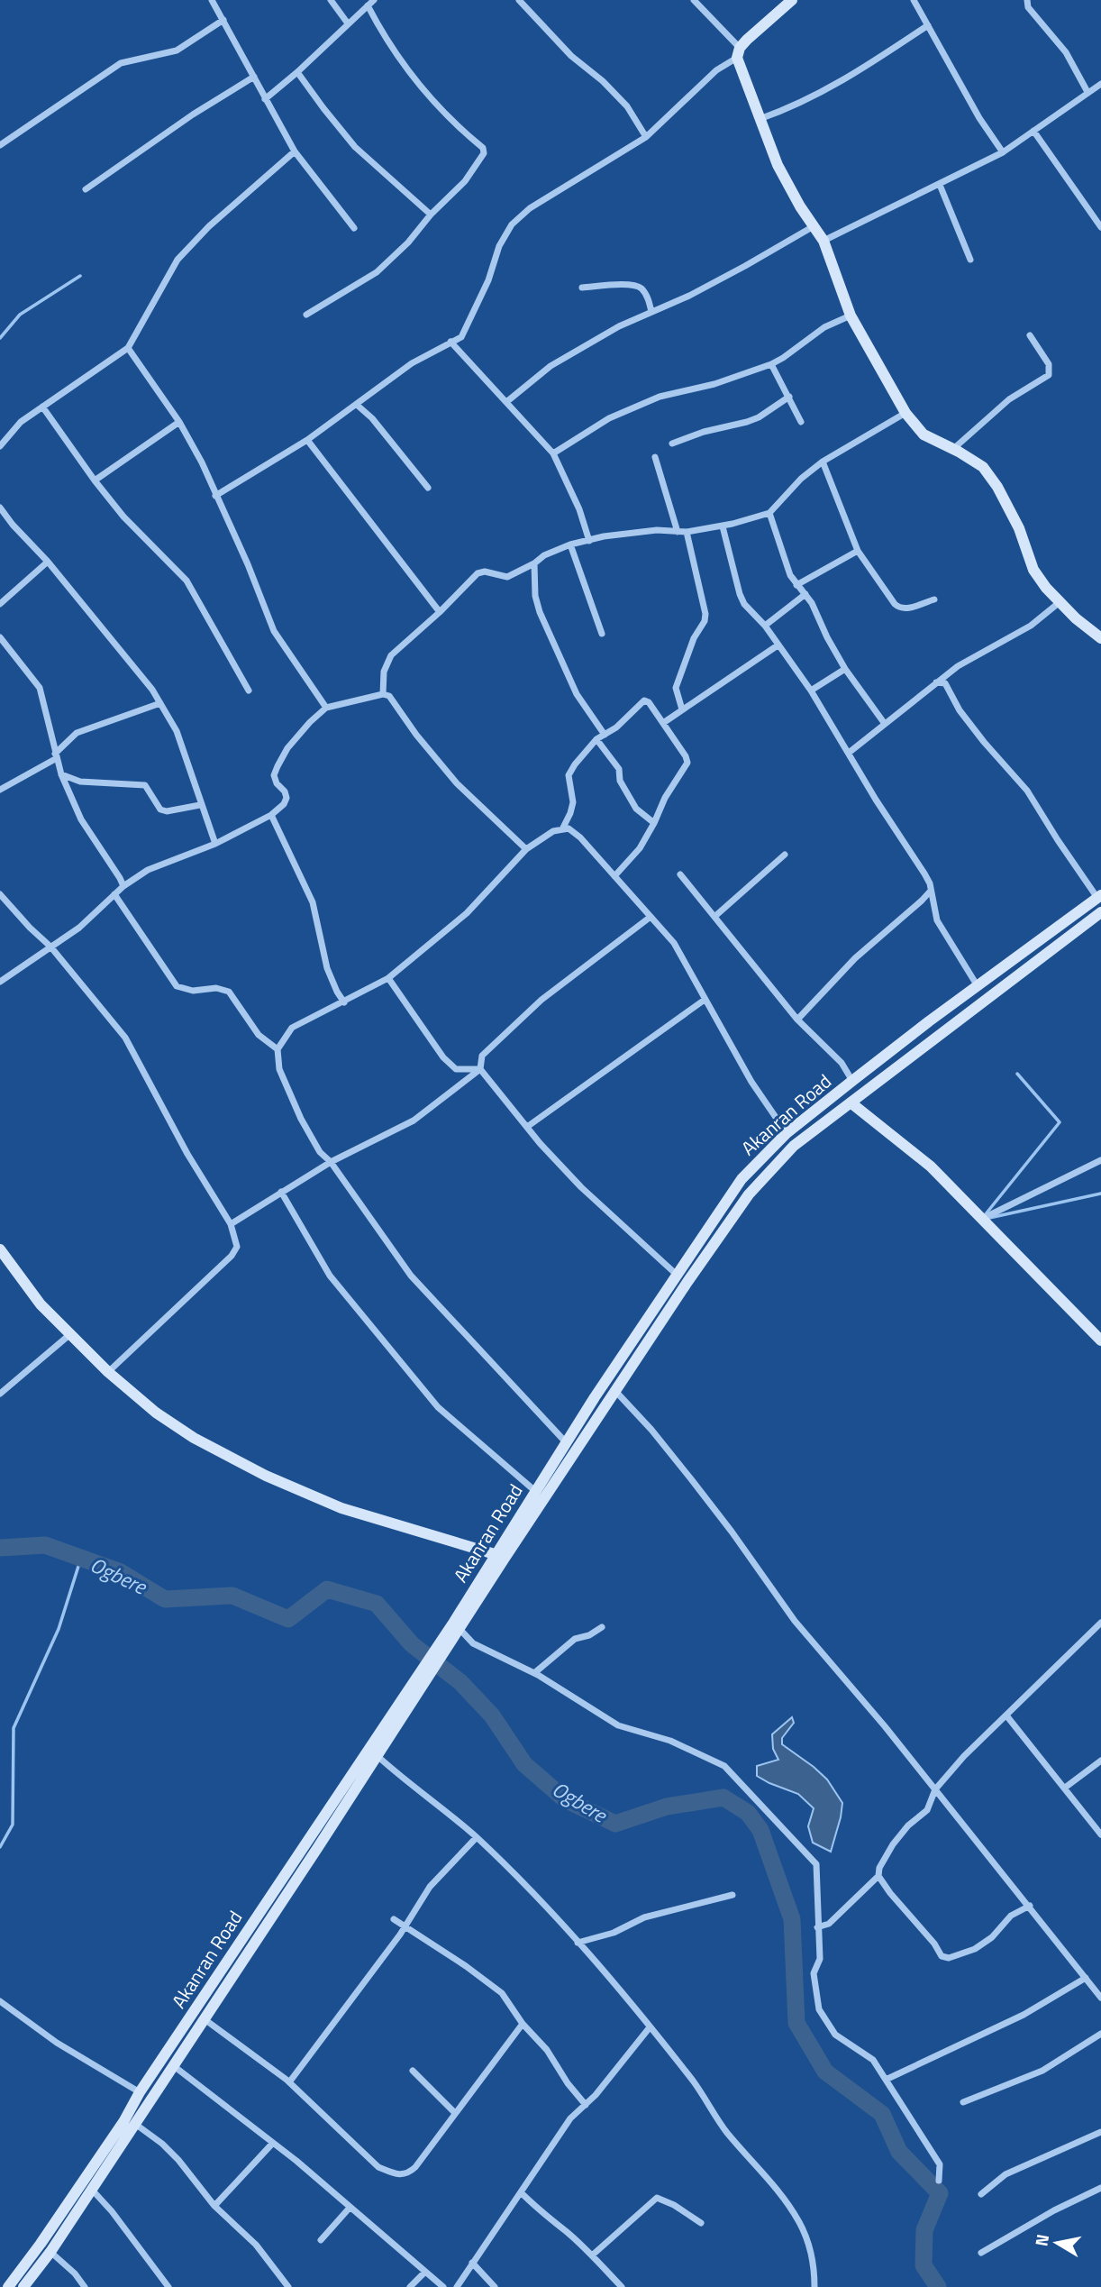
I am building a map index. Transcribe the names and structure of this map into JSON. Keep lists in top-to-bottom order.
{
  "streets": {
    "main road": ["Akanran Road"]
  },
  "water": ["Ogbere"],
  "north": "left"
}
